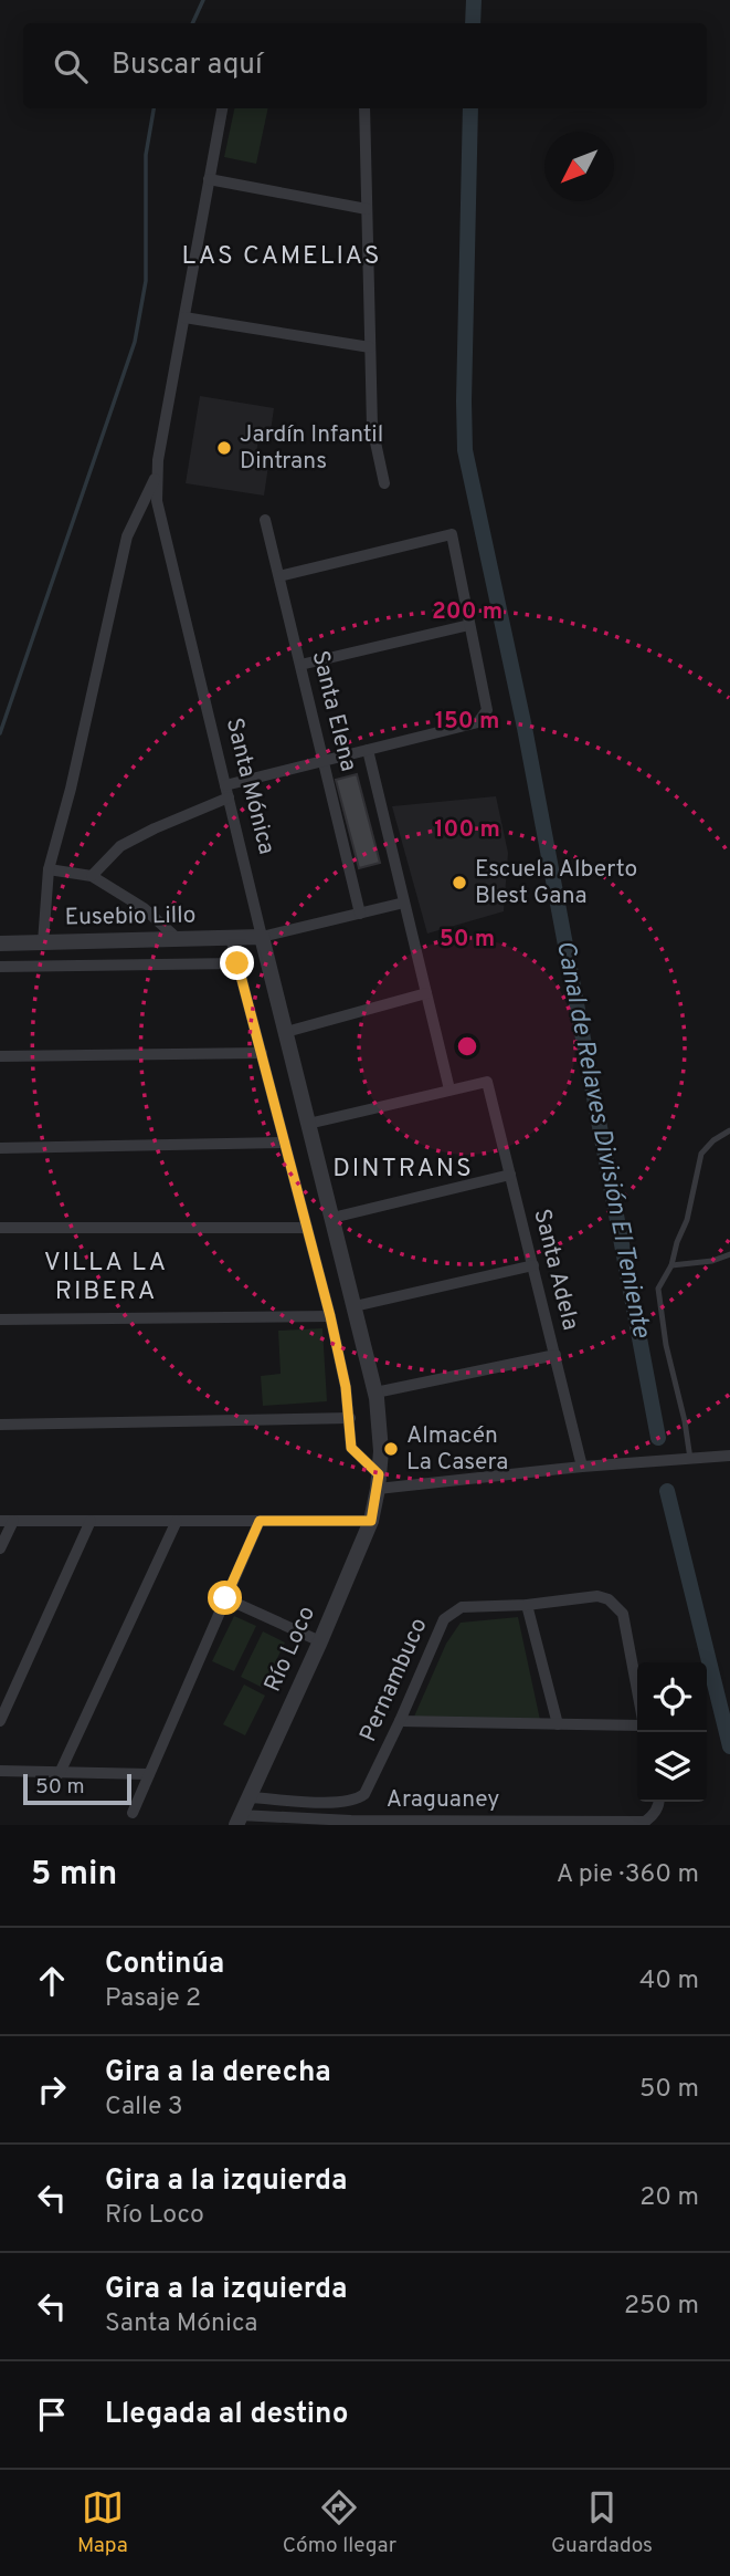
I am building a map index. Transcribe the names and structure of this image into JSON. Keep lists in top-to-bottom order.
{
  "streets": {
    "street": [
      "Santa Elena",
      "Santa Mónica",
      "Eusebio Lillo",
      "Santa Adela",
      "Río Loco",
      "Pernambuco",
      "Araguaney"
    ]
  },
  "crossings": [
    ["Santa Mónica", "Eusebio Lillo"],
    ["Santa Mónica", "Río Loco"],
    ["Río Loco", "Pernambuco"],
    ["Río Loco", "Araguaney"]
  ],
  "districts": ["LAS CAMELIAS", "DINTRANS", "VILLA LA RIBERA"],
  "water": ["Canal de Relaves División El Teniente"],
  "places": ["Jardín Infantil Dintrans", "Escuela Alberto Blest Gana", "Almacén La Casera"],
  "scale_bar": "50 m",
  "north": "bottom left",
  "page": {
    "search": "Buscar aquí",
    "scale": "50 m",
    "heading": ["5 min", "A pie · 360 m"],
    "list": [
      ["Continúa", "Pasaje 2", "40 m"],
      ["Gira a la derecha", "Calle 3", "50 m"],
      ["Gira a la izquierda", "Río Loco", "20 m"],
      ["Gira a la izquierda", "Santa Mónica", "250 m"],
      "Llegada al destino"
    ],
    "nav": ["Mapa", "Cómo llegar", "Guardados"]
  },
  "rings": [
    "200 m",
    "150 m",
    "100 m",
    "50 m"
  ]
}
